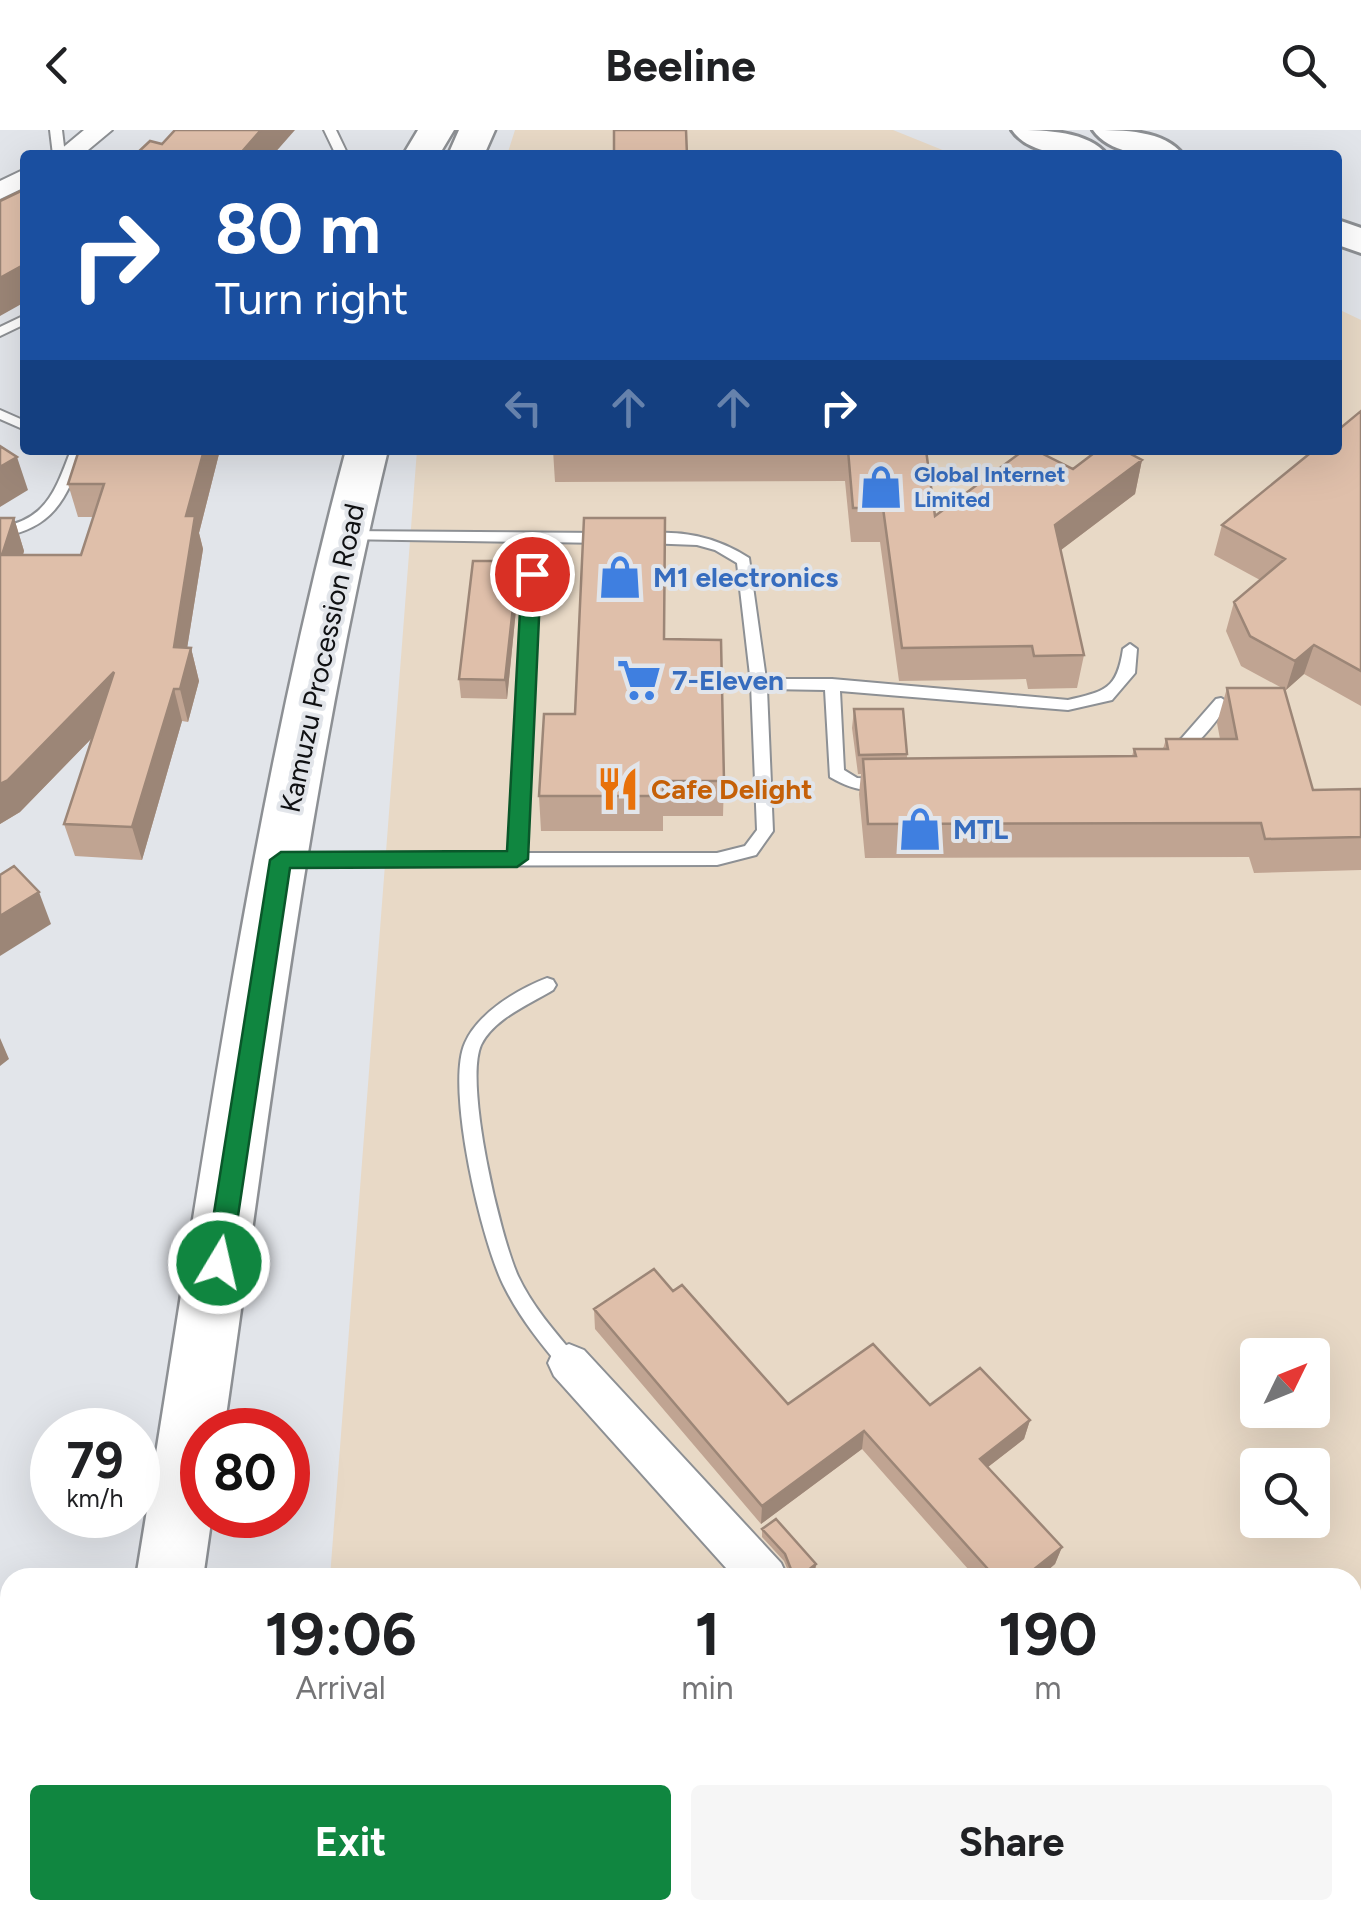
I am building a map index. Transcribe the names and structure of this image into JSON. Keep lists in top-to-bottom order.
{
  "streets": {
    "highway": ["Kamuzu Procession Road"]
  },
  "places": {
    "shop": ["Global Internet Limited", "M1 electronics", "MTL"],
    "supermarket": ["7-Eleven"],
    "restaurant": ["Cafe Delight"]
  },
  "north": "top right",
  "page": {
    "header": "Beeline",
    "turn": ["80 m", "Turn right"],
    "speed": "79 km/h",
    "limit": "80",
    "eta": [
      "19:06",
      "Arrival",
      "1",
      "min",
      "190",
      "m"
    ],
    "buttons": ["Exit", "Share"]
  }
}
